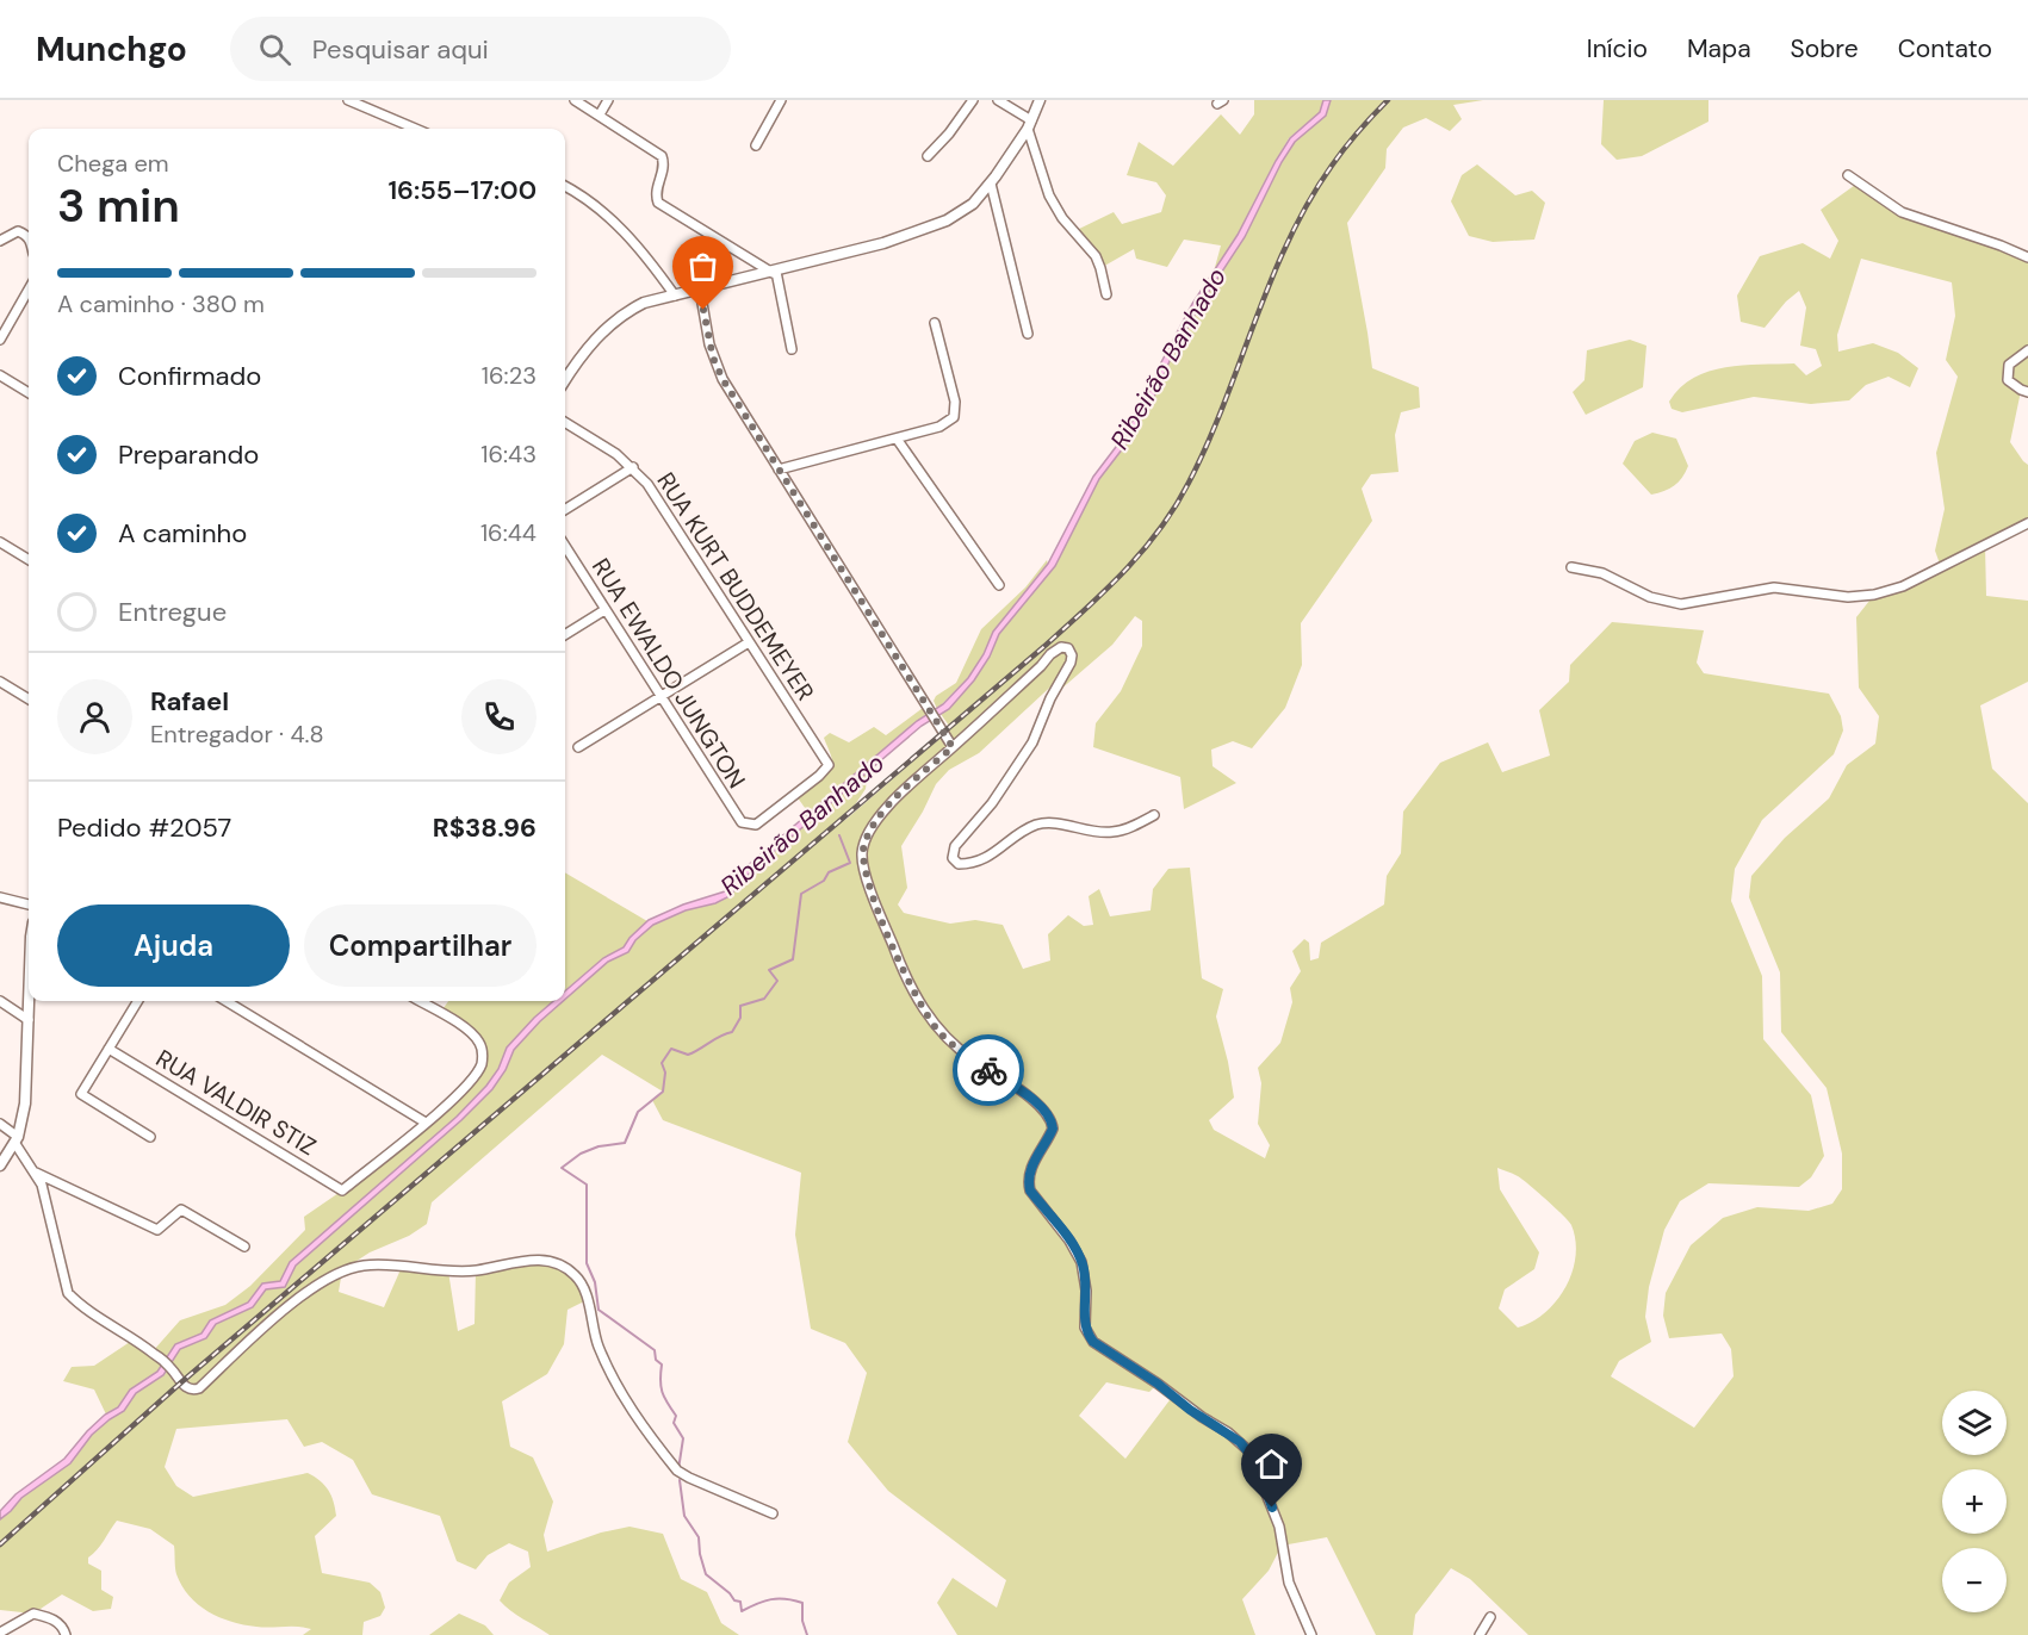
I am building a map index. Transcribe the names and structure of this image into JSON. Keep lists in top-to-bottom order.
{
  "streets": {
    "street": ["RUA KURT BUDDEMEYER", "RUA EWALDO JUNGTON", "RUA VALDIR STIZ"]
  },
  "crossings": [
    ["RUA KURT BUDDEMEYER", "RUA EWALDO JUNGTON"]
  ],
  "water": ["Ribeirão Banhado"],
  "page": {
    "header": "Munchgo",
    "search": "Pesquisar aqui",
    "nav": [
      "Início",
      "Mapa",
      "Sobre",
      "Contato"
    ],
    "heading": ["3 min", "Chega em", "16:55–17:00"],
    "panel": [
      "Rafael",
      "Entregador · 4.8",
      "Pedido #2057",
      "R$38.96"
    ],
    "bar": "A caminho · 380 m",
    "list": [
      ["Confirmado", "16:23"],
      ["Preparando", "16:43"],
      ["A caminho", "16:44"],
      "Entregue"
    ],
    "buttons": ["Ajuda", "Compartilhar"],
    "map_buttons": ["+", "−"]
  }
}
